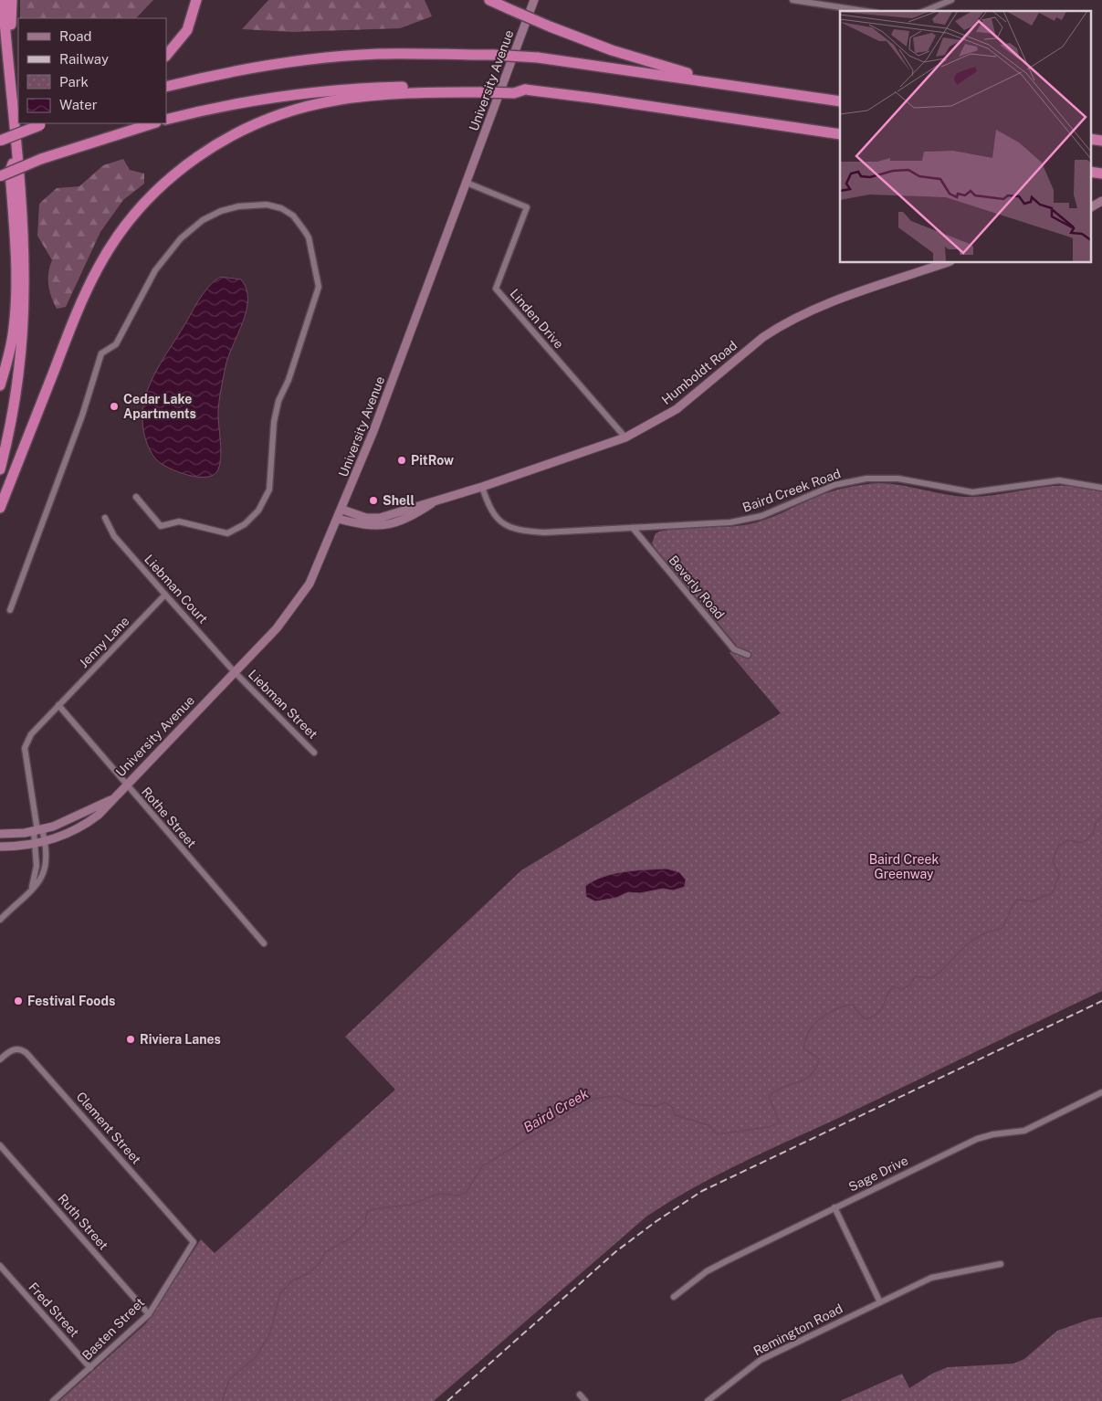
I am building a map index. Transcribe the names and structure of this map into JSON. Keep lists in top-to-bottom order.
{
  "streets": {
    "main road": ["University Avenue", "Humboldt Road"],
    "street": [
      "Linden Drive",
      "Baird Creek Road",
      "Beverly Road",
      "Liebman Court",
      "Jenny Lane",
      "Liebman Street",
      "Rothe Street",
      "Clement Street",
      "Sage Drive",
      "Ruth Street",
      "Fred Street",
      "Basten Street",
      "Remington Road"
    ]
  },
  "crossings": [
    ["University Avenue", "Linden Drive"],
    ["University Avenue", "Humboldt Road"],
    ["University Avenue", "Liebman Court"],
    ["University Avenue", "Liebman Street"],
    ["University Avenue", "Rothe Street"],
    ["Linden Drive", "Humboldt Road"],
    ["Humboldt Road", "Baird Creek Road"],
    ["Baird Creek Road", "Beverly Road"],
    ["Liebman Court", "Jenny Lane"],
    ["Liebman Court", "Liebman Street"],
    ["Jenny Lane", "Rothe Street"],
    ["Clement Street", "Basten Street"],
    ["Ruth Street", "Basten Street"],
    ["Fred Street", "Basten Street"]
  ],
  "water": ["Baird Creek"],
  "parks": ["Baird Creek Greenway"],
  "places": [
    "Cedar Lake Apartments",
    "PitRow",
    "Shell",
    "Festival Foods",
    "Riviera Lanes"
  ],
  "legend": [
    "Road",
    "Railway",
    "Park",
    "Water"
  ]
}
